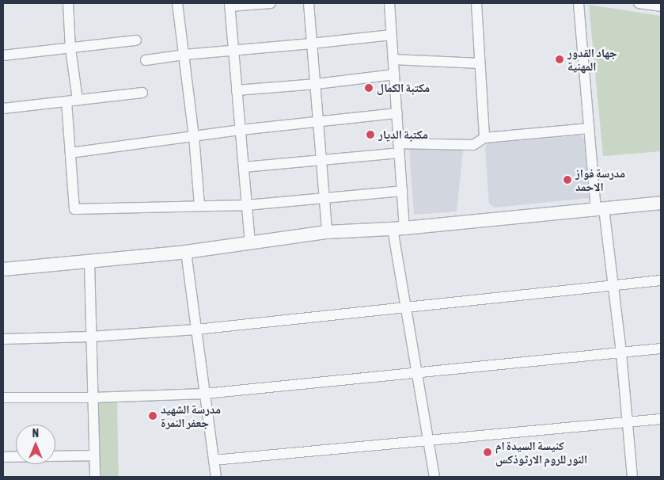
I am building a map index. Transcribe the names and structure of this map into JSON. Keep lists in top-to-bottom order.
{
  "places": [
    "جهاد القدور المهنية",
    "مكتبة الكمال",
    "مكتبة الديار",
    "مدرسة فواز الاحمد",
    "مدرسة الشهيد جعفر النمرة",
    "كنيسة السيدة ام النور للروم الارثوذكس"
  ],
  "north": "top"
}
